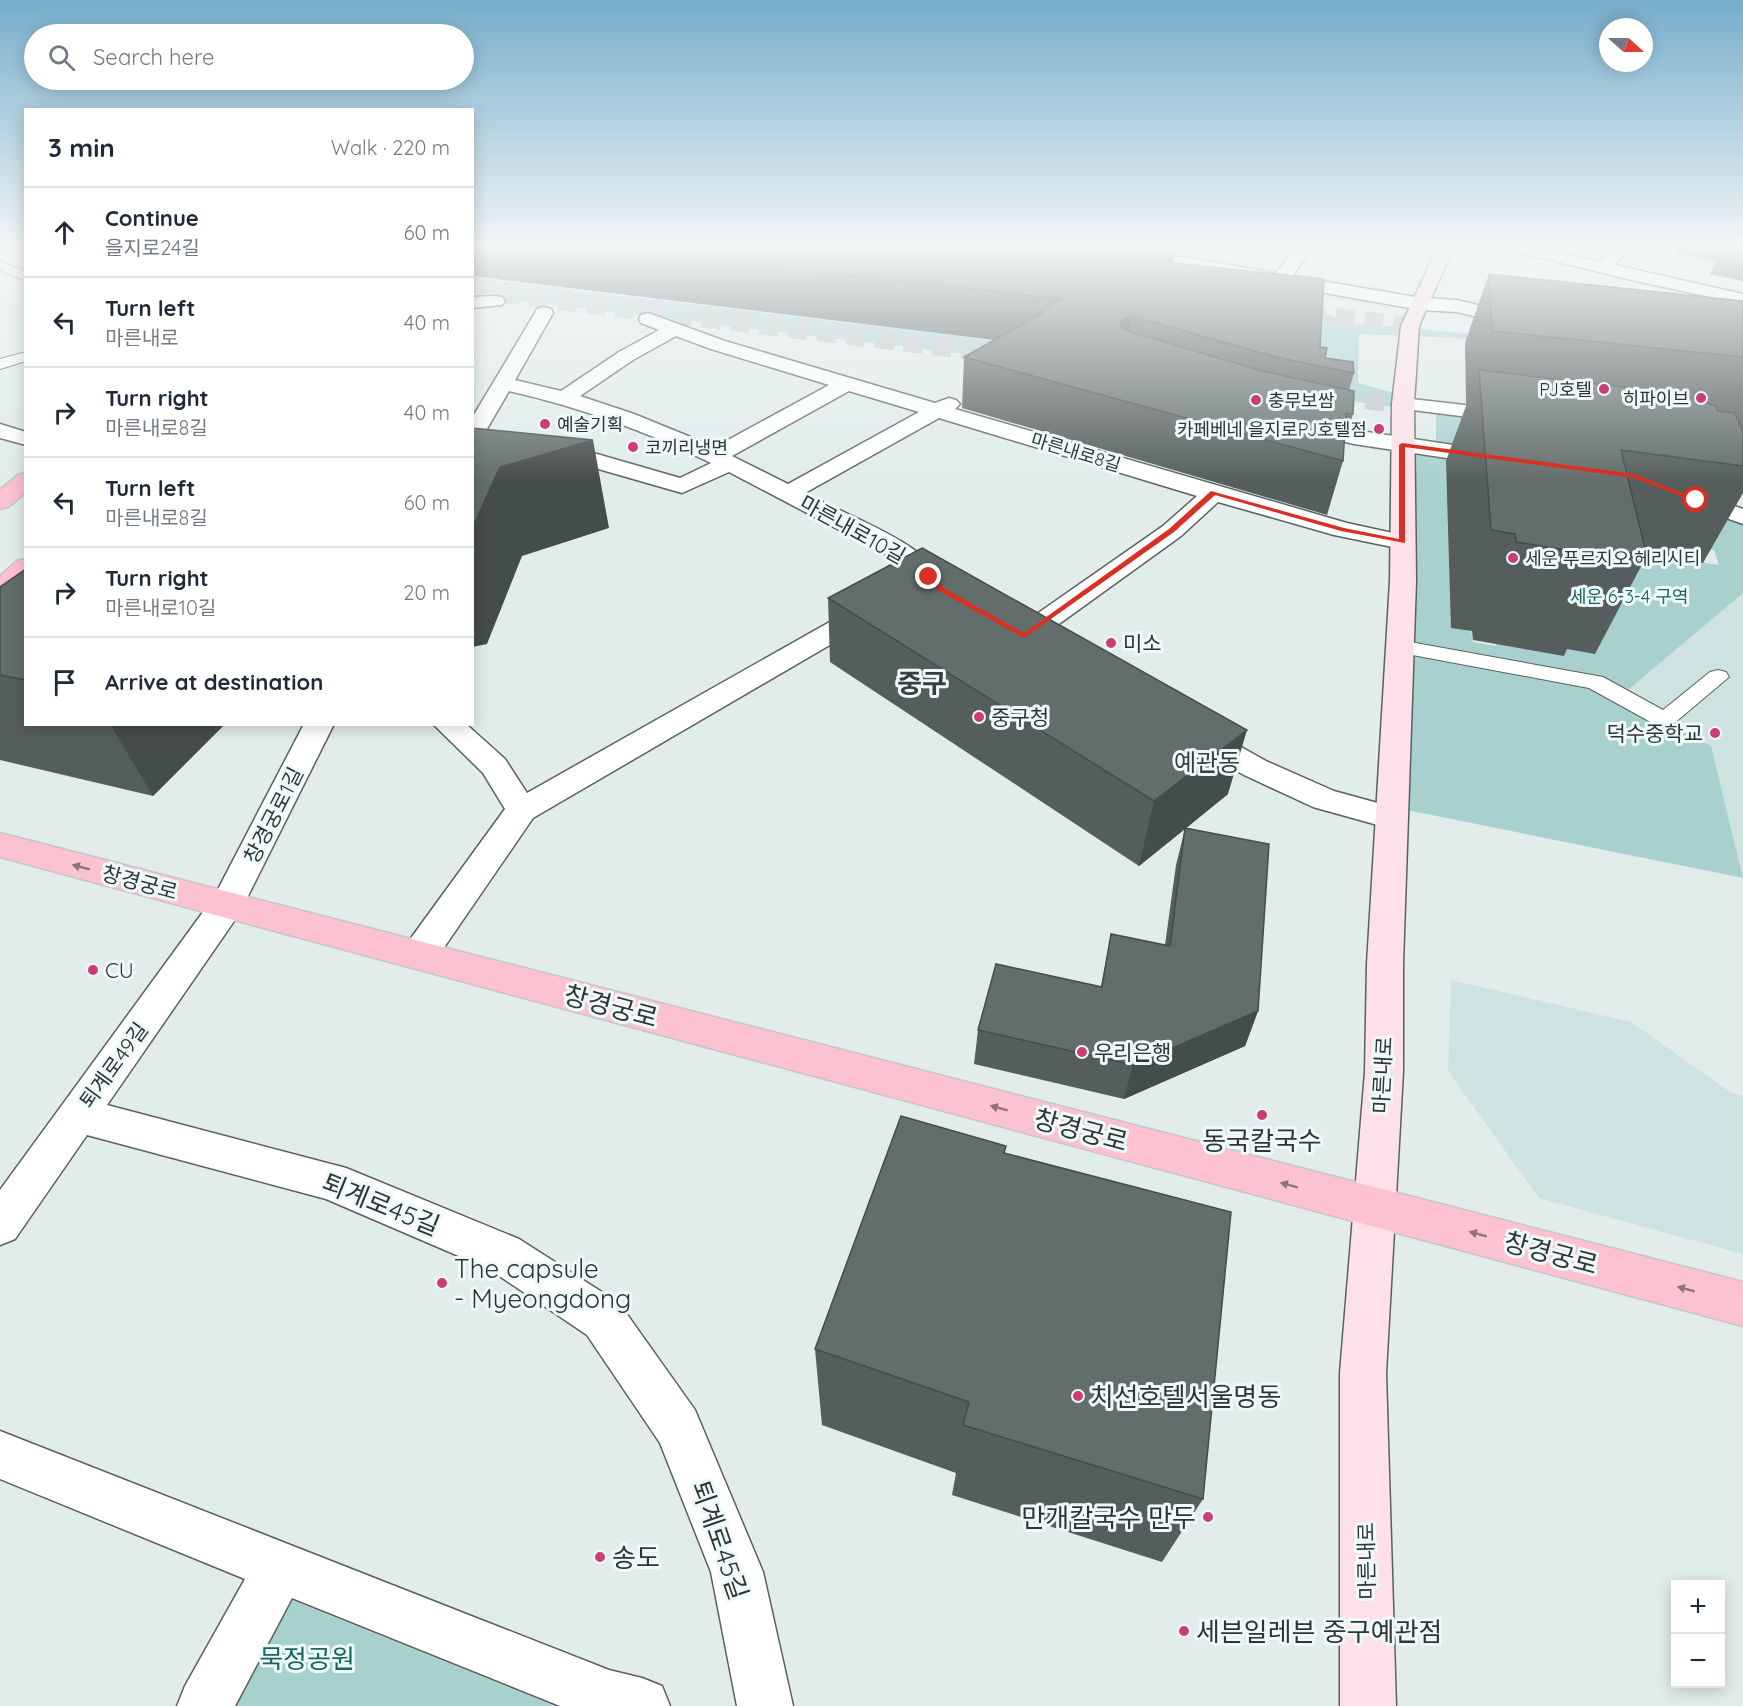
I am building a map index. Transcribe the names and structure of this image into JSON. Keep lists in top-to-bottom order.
{
  "streets": {
    "main road": ["창경궁로", "마른내로"],
    "street": [
      "마른내로8길",
      "마른내로10길",
      "창경궁로1길",
      "퇴계로49길",
      "퇴계로45길"
    ]
  },
  "crossings": [
    ["마른내로8길", "마른내로10길"],
    ["마른내로8길", "마른내로"],
    ["창경궁로1길", "창경궁로"],
    ["창경궁로1길", "퇴계로49길"],
    ["창경궁로", "퇴계로49길"],
    ["창경궁로", "마른내로"],
    ["퇴계로49길", "퇴계로45길"]
  ],
  "one_way": ["창경궁로"],
  "districts": ["중구", "예관동"],
  "parks": ["세운 6-3-4 구역", "묵정공원"],
  "places": [
    "PJ호텔",
    "히파이브",
    "충무보쌈",
    "예술기획",
    "카페베네 을지로PJ호텔점",
    "코끼리냉면",
    "세운 푸르지오 헤리시티",
    "미소",
    "중구청",
    "덕수중학교",
    "CU",
    "우리은행",
    "동국칼국수",
    "The capsule - Myeongdong",
    "치선호텔서울명동",
    "만개칼국수 만두",
    "송도",
    "세븐일레븐 중구예관점"
  ],
  "north": "right",
  "page": {
    "search": "Search here",
    "heading": ["3 min", "Walk · 220 m"],
    "list": [
      ["Continue", "을지로24길", "60 m"],
      ["Turn left", "마른내로", "40 m"],
      ["Turn right", "마른내로8길", "40 m"],
      ["Turn left", "마른내로8길", "60 m"],
      ["Turn right", "마른내로10길", "20 m"],
      "Arrive at destination"
    ],
    "map_buttons": ["+", "−"]
  }
}
